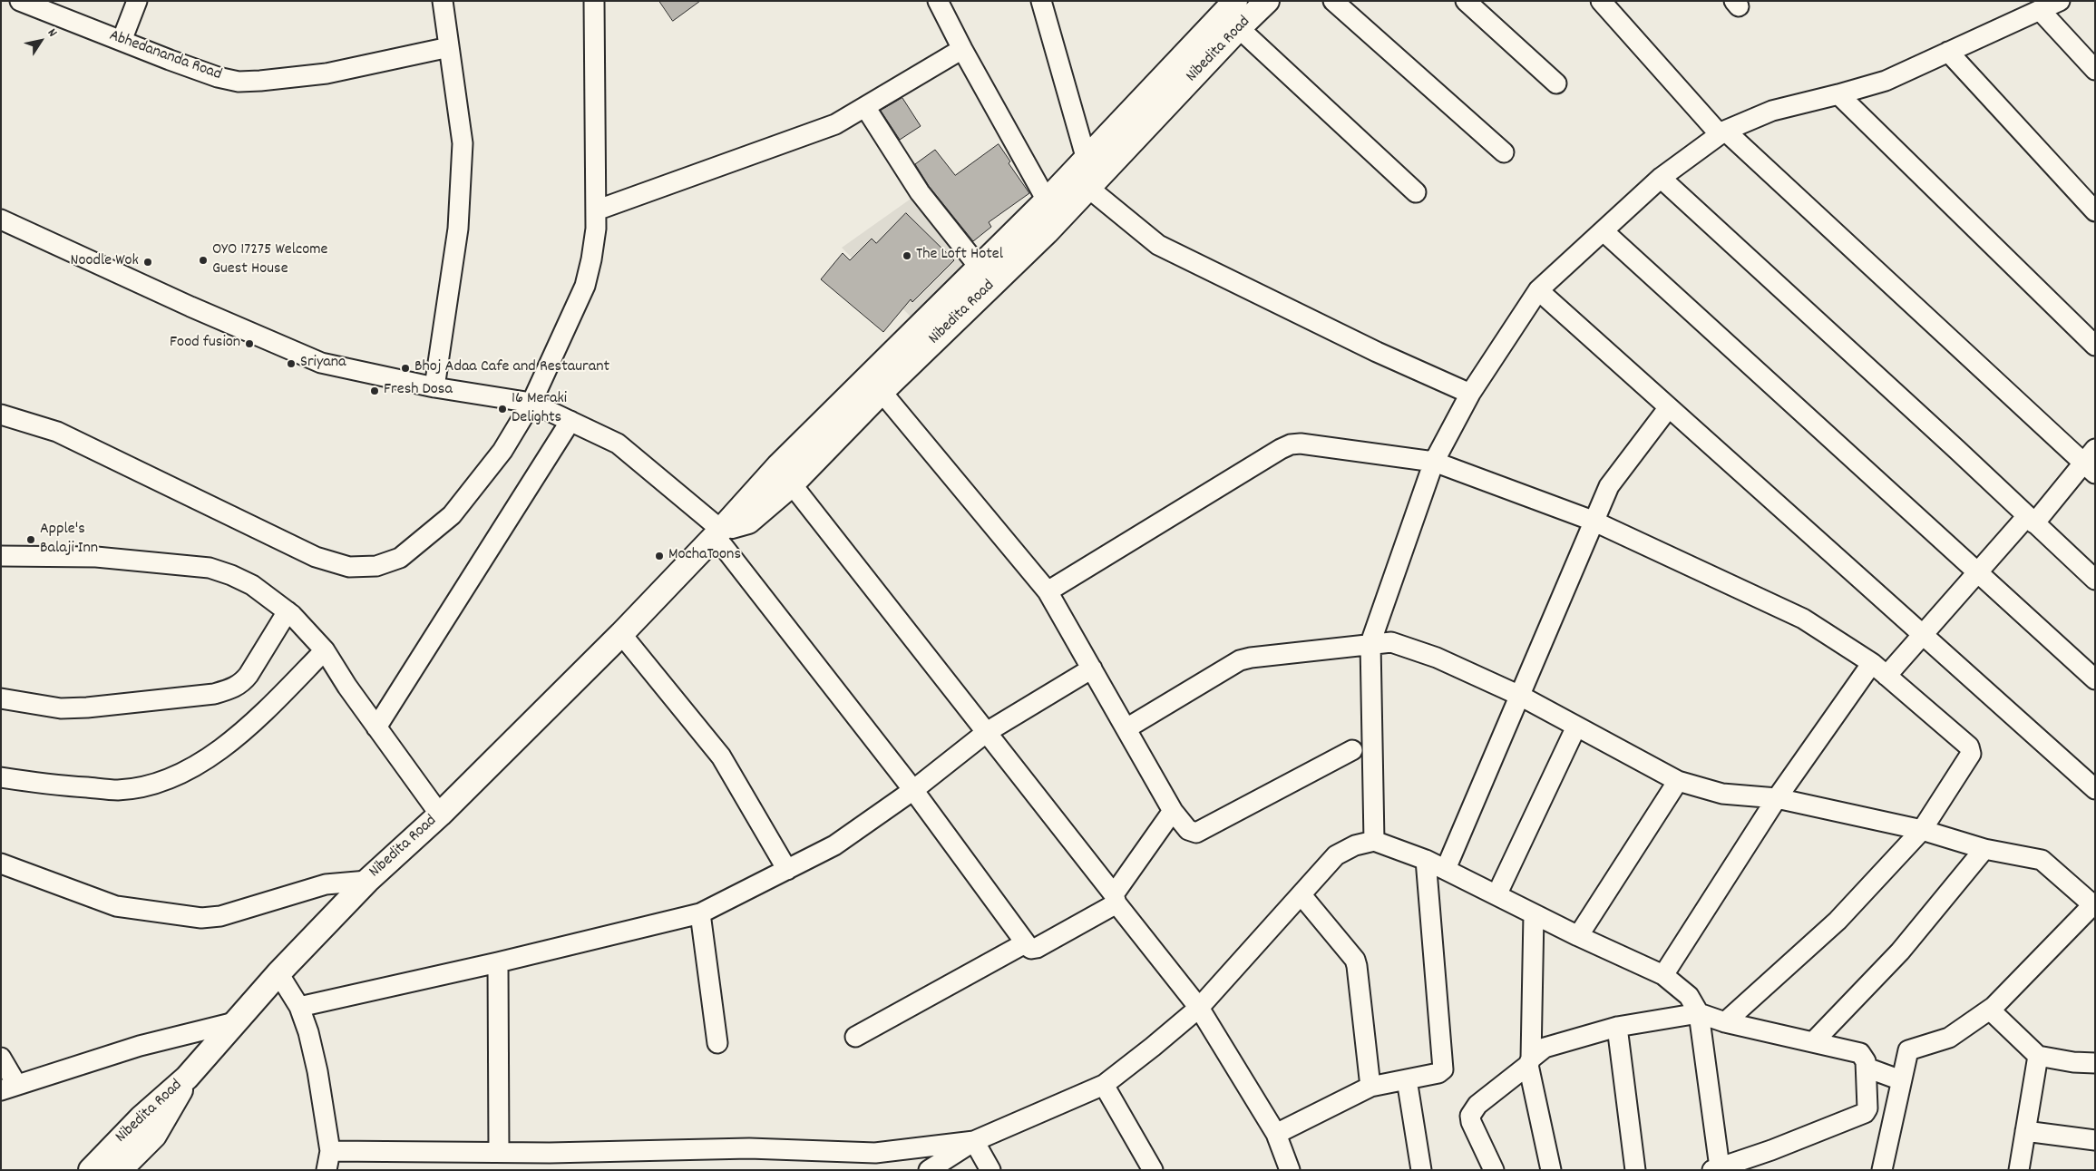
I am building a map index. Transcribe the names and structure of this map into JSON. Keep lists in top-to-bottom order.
{
  "streets": {
    "street": ["Nibedita Road", "Abhedananda Road"]
  },
  "places": [
    "The Loft Hotel",
    "OYO 17275 Welcome Guest House",
    "Noodle Wok",
    "Food fusion",
    "Sriyana",
    "Bhoj Adaa Cafe and Restaurant",
    "Fresh Dosa",
    "16 Meraki Delights",
    "Apple's Balaji Inn",
    "MochaToons"
  ],
  "north": "top right"
}
